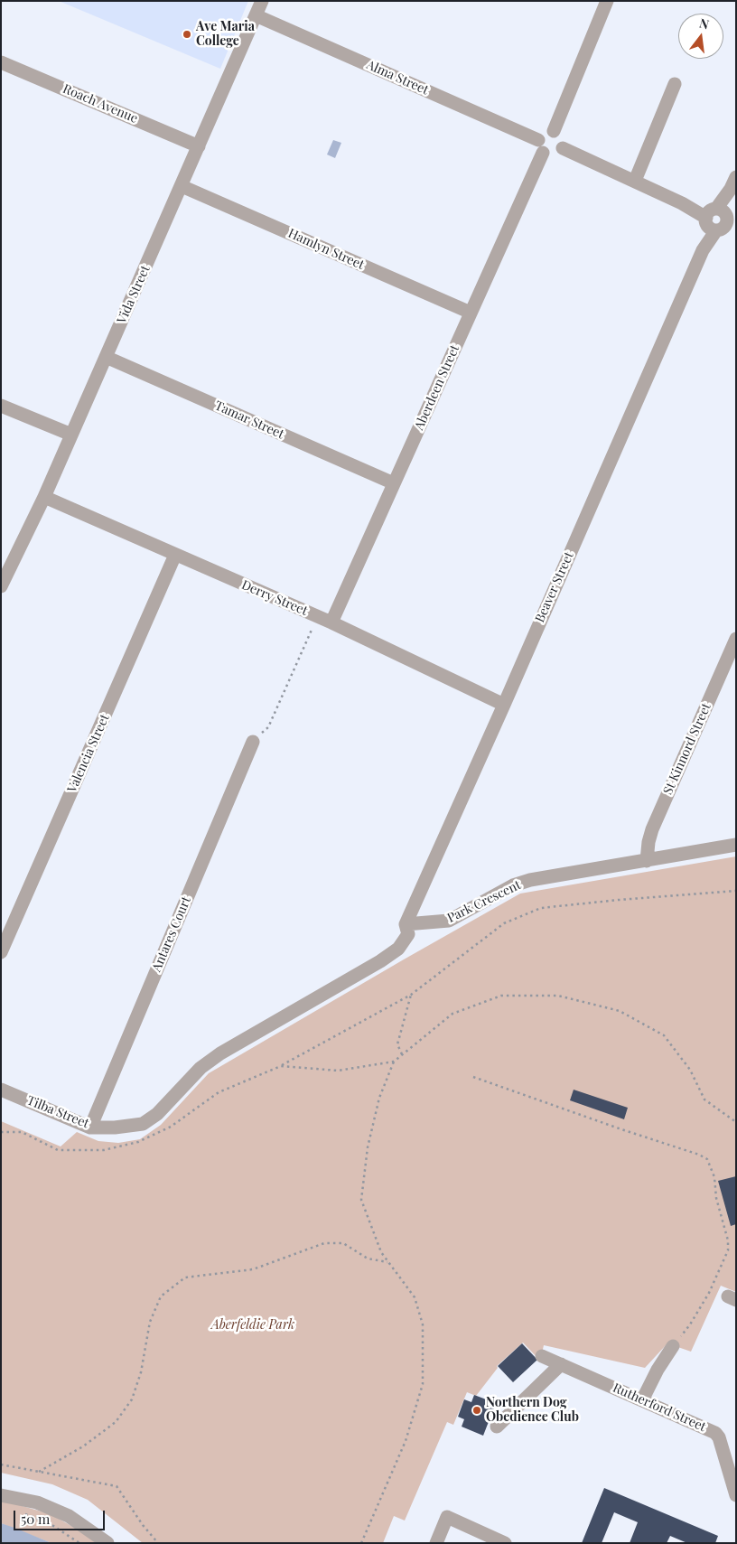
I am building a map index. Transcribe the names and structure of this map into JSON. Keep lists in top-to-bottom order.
{
  "streets": {
    "street": [
      "Alma Street",
      "Roach Avenue",
      "Hamlyn Street",
      "Vida Street",
      "Aberdeen Street",
      "Tamar Street",
      "Beaver Street",
      "Derry Street",
      "St Kinnord Street",
      "Valencia Street",
      "Park Crescent",
      "Antares Court",
      "Tilba Street",
      "Rutherford Street"
    ]
  },
  "crossings": [
    ["Alma Street", "Vida Street"],
    ["Alma Street", "Aberdeen Street"],
    ["Roach Avenue", "Vida Street"],
    ["Hamlyn Street", "Vida Street"],
    ["Hamlyn Street", "Aberdeen Street"],
    ["Vida Street", "Tamar Street"],
    ["Vida Street", "Derry Street"],
    ["Aberdeen Street", "Tamar Street"],
    ["Aberdeen Street", "Derry Street"],
    ["Beaver Street", "Derry Street"],
    ["Beaver Street", "Park Crescent"],
    ["Beaver Street", "Tilba Street"],
    ["Derry Street", "Valencia Street"],
    ["St Kinnord Street", "Park Crescent"],
    ["Park Crescent", "Tilba Street"],
    ["Antares Court", "Tilba Street"]
  ],
  "parks": ["Aberfeldie Park"],
  "places": ["Ave Maria College", "Northern Dog Obedience Club"],
  "scale_bar": "50 m",
  "north": "top"
}
